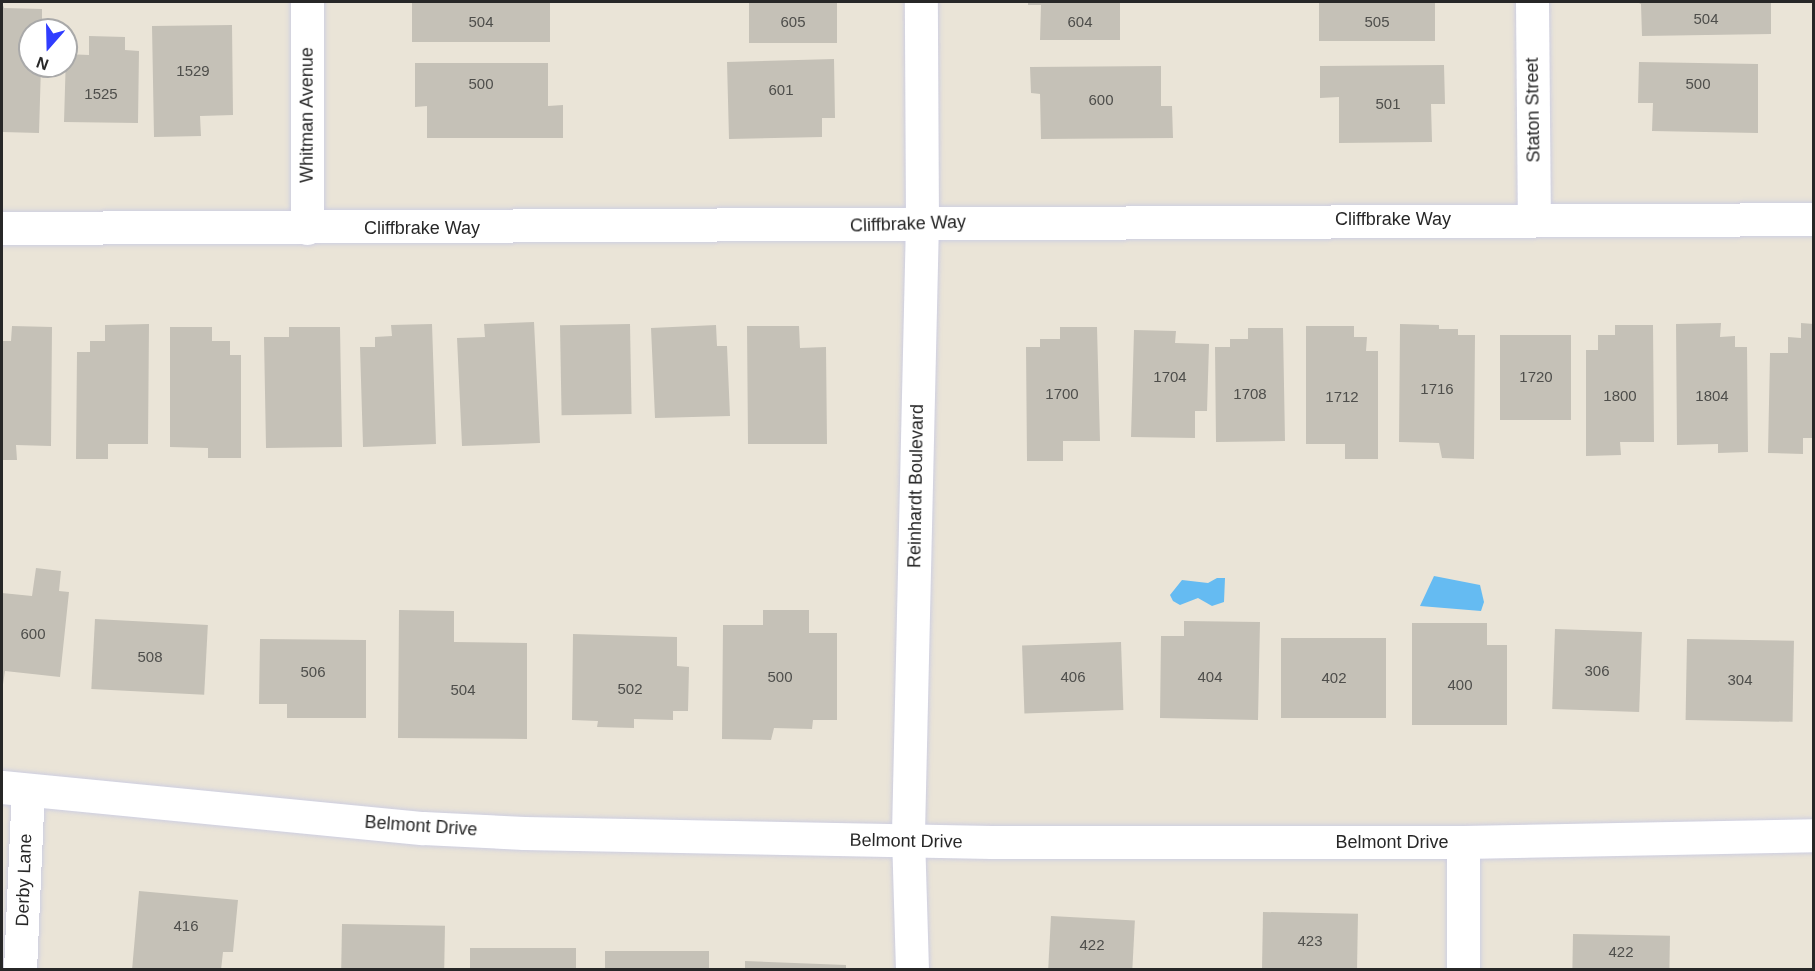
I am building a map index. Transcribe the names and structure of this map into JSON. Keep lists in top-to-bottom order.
{
  "streets": {
    "street": [
      "Staton Street",
      "Whitman Avenue",
      "Cliffbrake Way",
      "Reinhardt Boulevard",
      "Belmont Drive",
      "Derby Lane"
    ]
  },
  "crossings": [
    ["Staton Street", "Cliffbrake Way"],
    ["Whitman Avenue", "Cliffbrake Way"],
    ["Cliffbrake Way", "Reinhardt Boulevard"],
    ["Reinhardt Boulevard", "Belmont Drive"],
    ["Belmont Drive", "Derby Lane"]
  ],
  "house_numbers": [
    "504",
    "504",
    "605",
    "604",
    "505",
    "1529",
    "500",
    "500",
    "601",
    "1525",
    "600",
    "501",
    "1704",
    "1720",
    "1716",
    "1700",
    "1708",
    "1800",
    "1804",
    "1712",
    "600",
    "508",
    "306",
    "506",
    "500",
    "406",
    "404",
    "402",
    "304",
    "400",
    "502",
    "504",
    "416",
    "423",
    "422",
    "422"
  ],
  "north": "bottom"
}
